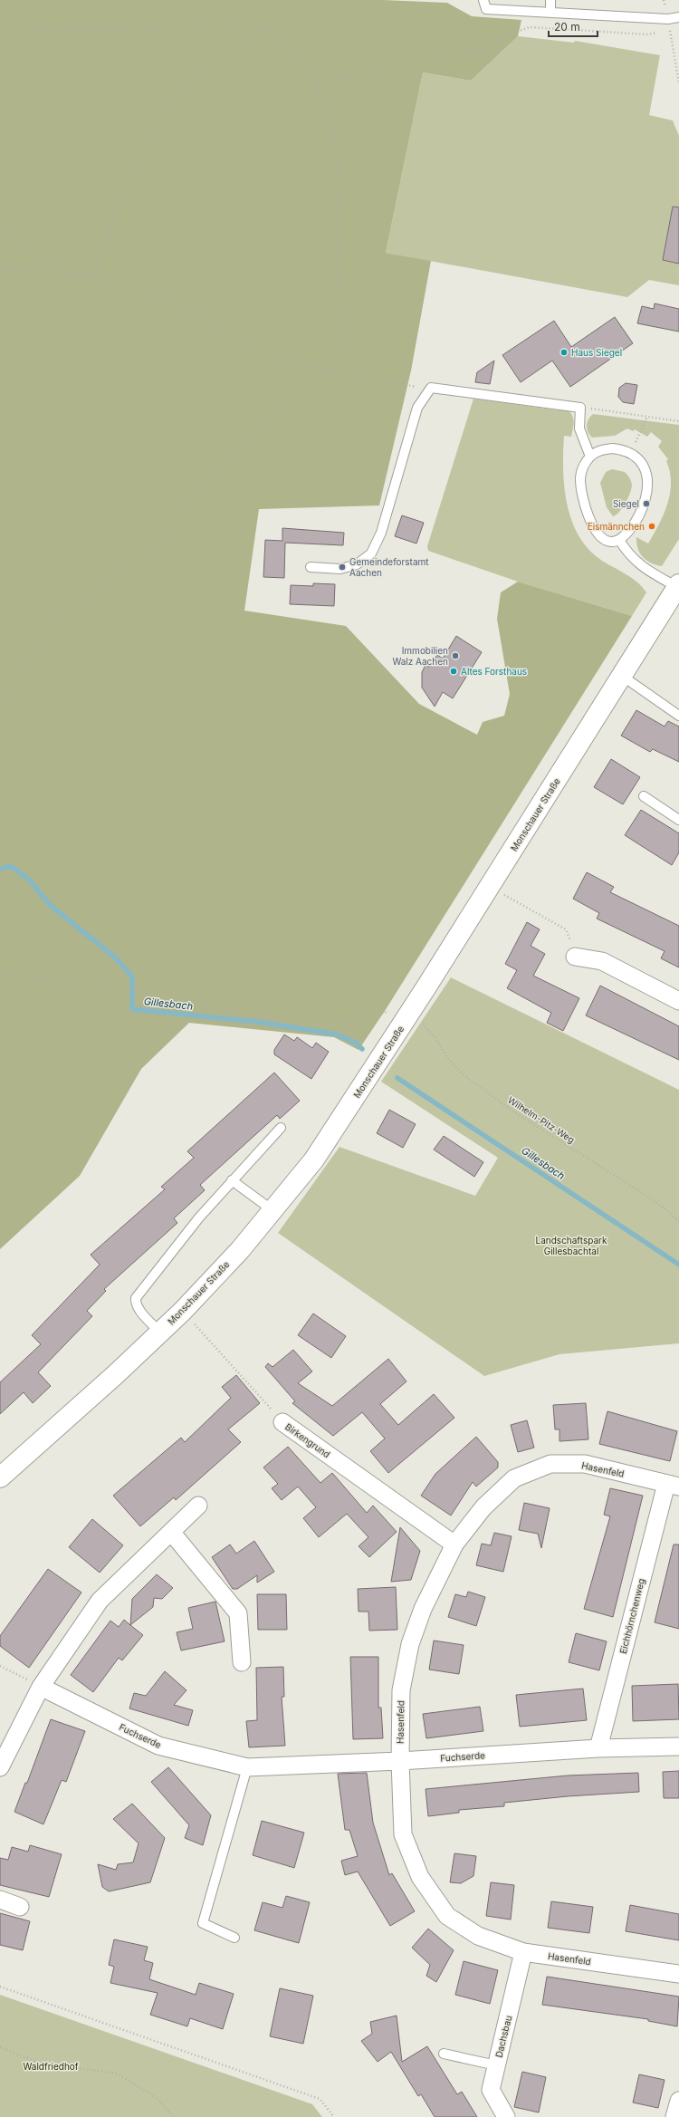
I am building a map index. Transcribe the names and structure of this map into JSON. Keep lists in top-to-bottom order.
{
  "streets": {
    "main road": ["Monschauer Straße"],
    "street": [
      "Birkengrund",
      "Hasenfeld",
      "Eichhörnchenweg",
      "Fuchserde",
      "Dachsbau"
    ],
    "path": ["Wilhelm-Pitz-Weg"]
  },
  "crossings": [
    ["Monschauer Straße", "Wilhelm-Pitz-Weg"],
    ["Monschauer Straße", "Birkengrund"],
    ["Birkengrund", "Hasenfeld"],
    ["Hasenfeld", "Eichhörnchenweg"],
    ["Hasenfeld", "Fuchserde"],
    ["Hasenfeld", "Dachsbau"],
    ["Eichhörnchenweg", "Fuchserde"]
  ],
  "water": ["Gillesbach"],
  "parks": ["Landschaftspark Gillesbachtal", "Waldfriedhof"],
  "places": [
    "Haus Siegel",
    "Siegel",
    "Eismännchen",
    "Gemeindeforstamt Aachen",
    "Immobilien Walz Aachen",
    "Altes Forsthaus"
  ],
  "scale_bar": "20 m"
}
